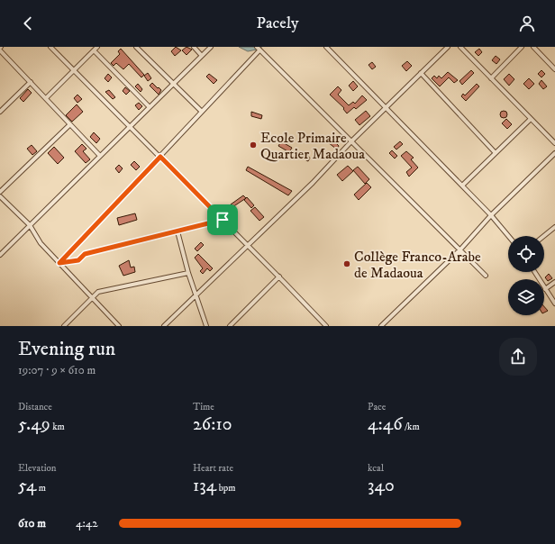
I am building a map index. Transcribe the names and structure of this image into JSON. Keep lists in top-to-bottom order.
{
  "places": ["Ecole Primaire Quartier Madaoua", "Collège Franco-Arabe de Madaoua"],
  "page": {
    "header": "Pacely",
    "heading": ["Evening run", "19:07 · 9 × 610 m"],
    "stats": [
      ["Distance", "5.49 km"],
      ["Time", "26:10"],
      ["Pace", "4:46 /km"],
      ["Elevation", "54 m"],
      ["Heart rate", "134 bpm"],
      ["kcal", "340"]
    ],
    "list": [
      {
        "name": "610 m",
        "note": "4:42"
      }
    ]
  }
}
